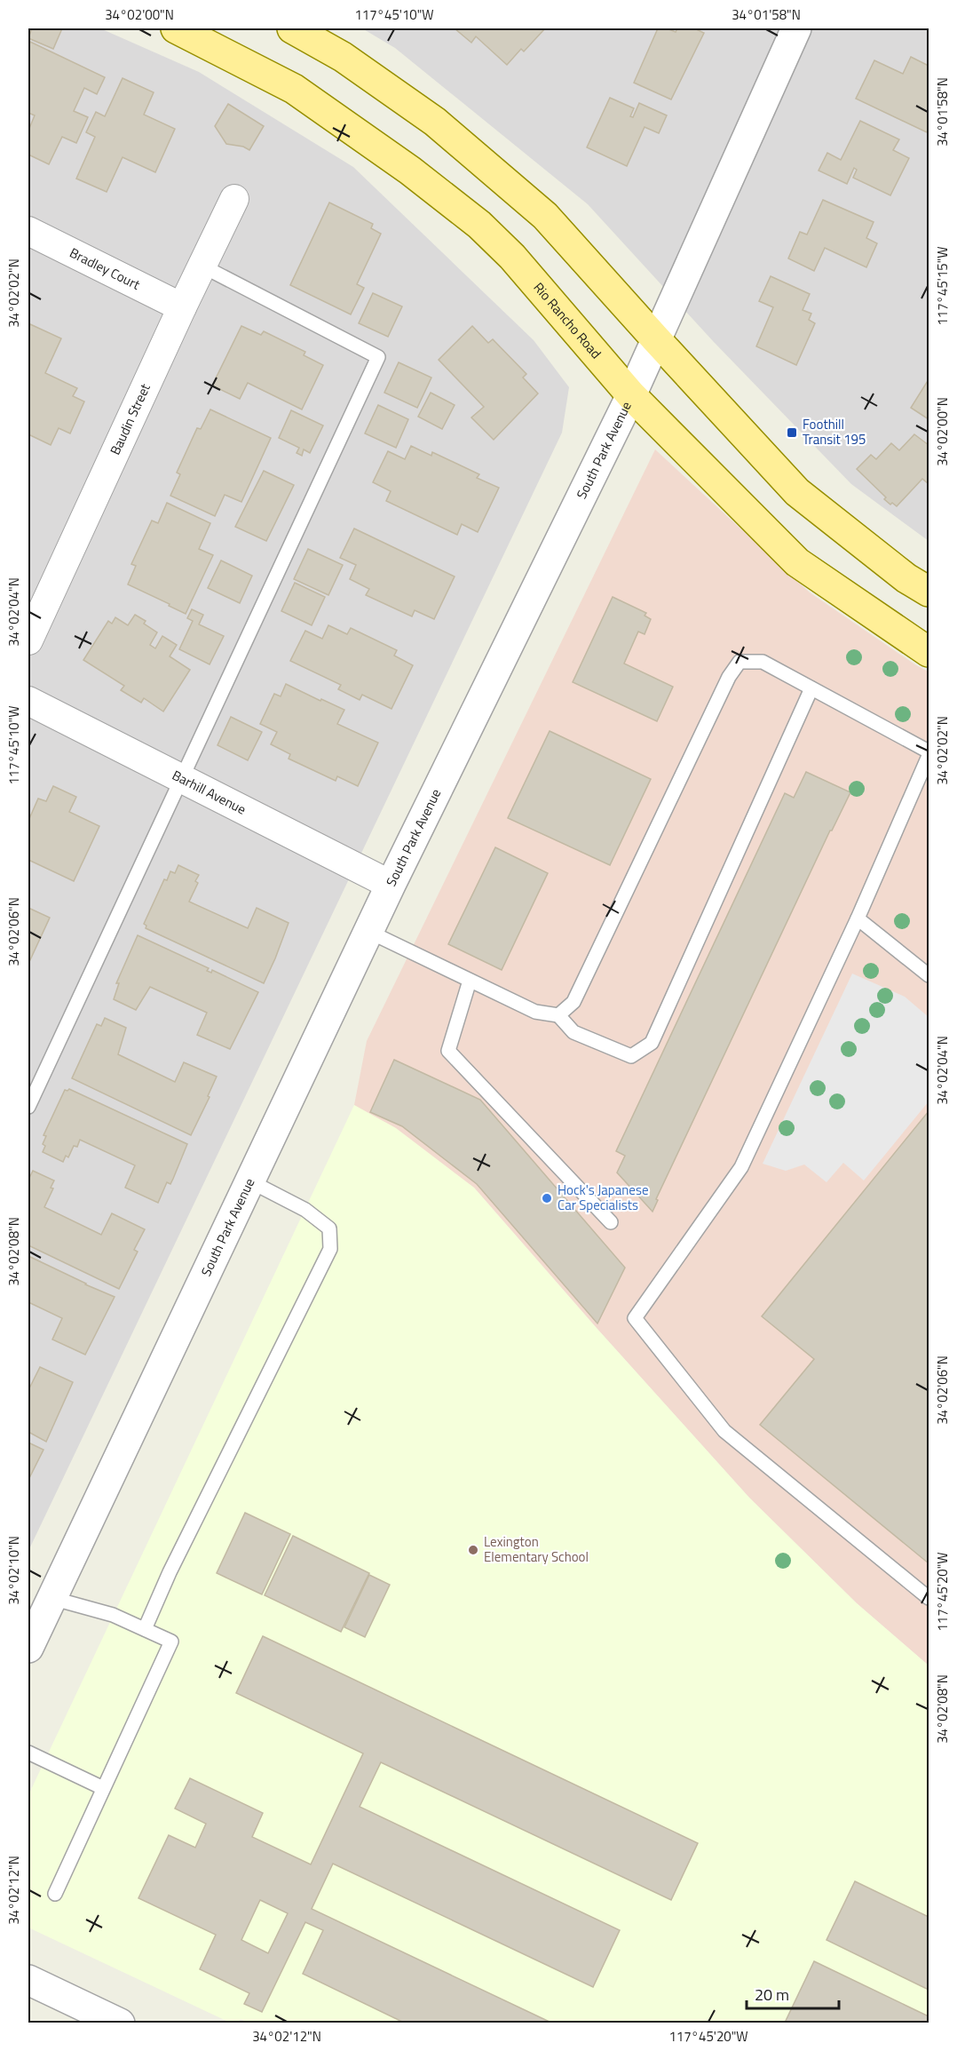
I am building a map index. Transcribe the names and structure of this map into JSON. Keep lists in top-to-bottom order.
{
  "streets": {
    "main road": ["Rio Rancho Road"],
    "street": [
      "Bradley Court",
      "Baudin Street",
      "South Park Avenue",
      "Barhill Avenue"
    ]
  },
  "crossings": [
    ["Bradley Court", "Baudin Street"],
    ["Rio Rancho Road", "South Park Avenue"],
    ["South Park Avenue", "Barhill Avenue"]
  ],
  "places": {
    "transit": ["Foothill Transit 195"],
    "other": ["Hock's Japanese Car Specialists", "Lexington Elementary School"]
  },
  "scale_bar": "20 m",
  "coordinates": [
    "34°02'00\"N",
    "117°45'10\"W",
    "34°01'58\"N",
    "117°45'15\"W",
    "34°02'02\"N",
    "34°02'04\"N",
    "34°02'06\"N",
    "34°02'08\"N",
    "34°02'10\"N",
    "117°45'20\"W",
    "34°02'12\"N"
  ]
}
